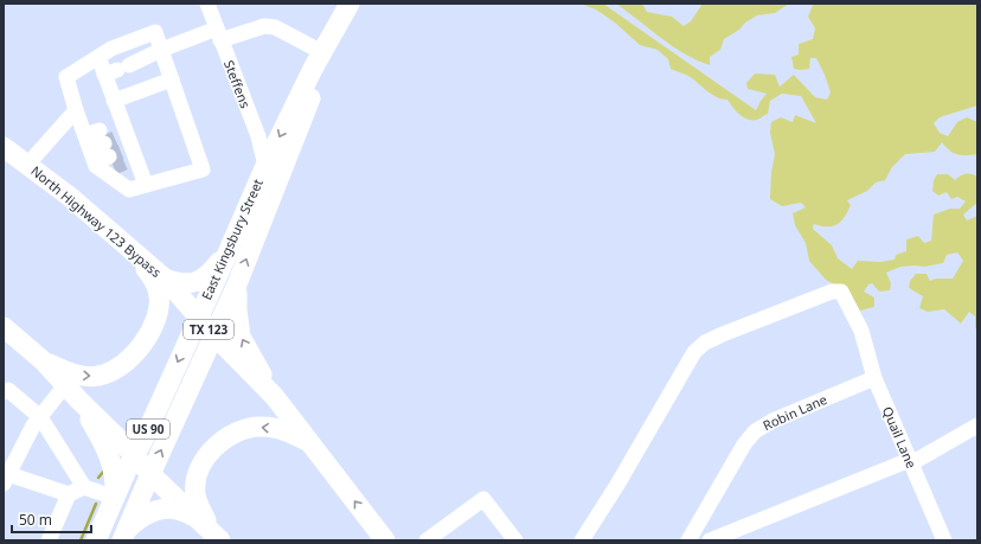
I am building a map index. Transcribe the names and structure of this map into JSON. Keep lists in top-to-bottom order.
{
  "streets": {
    "main road": [
      "North Highway 123 Bypass",
      "East Kingsbury Street",
      "TX 123",
      "US 90"
    ],
    "street": ["Steffens", "Robin Lane", "Quail Lane"]
  },
  "crossings": [
    ["Steffens", "East Kingsbury Street"],
    ["North Highway 123 Bypass", "East Kingsbury Street"],
    ["Robin Lane", "Quail Lane"]
  ],
  "scale_bar": "50 m"
}
